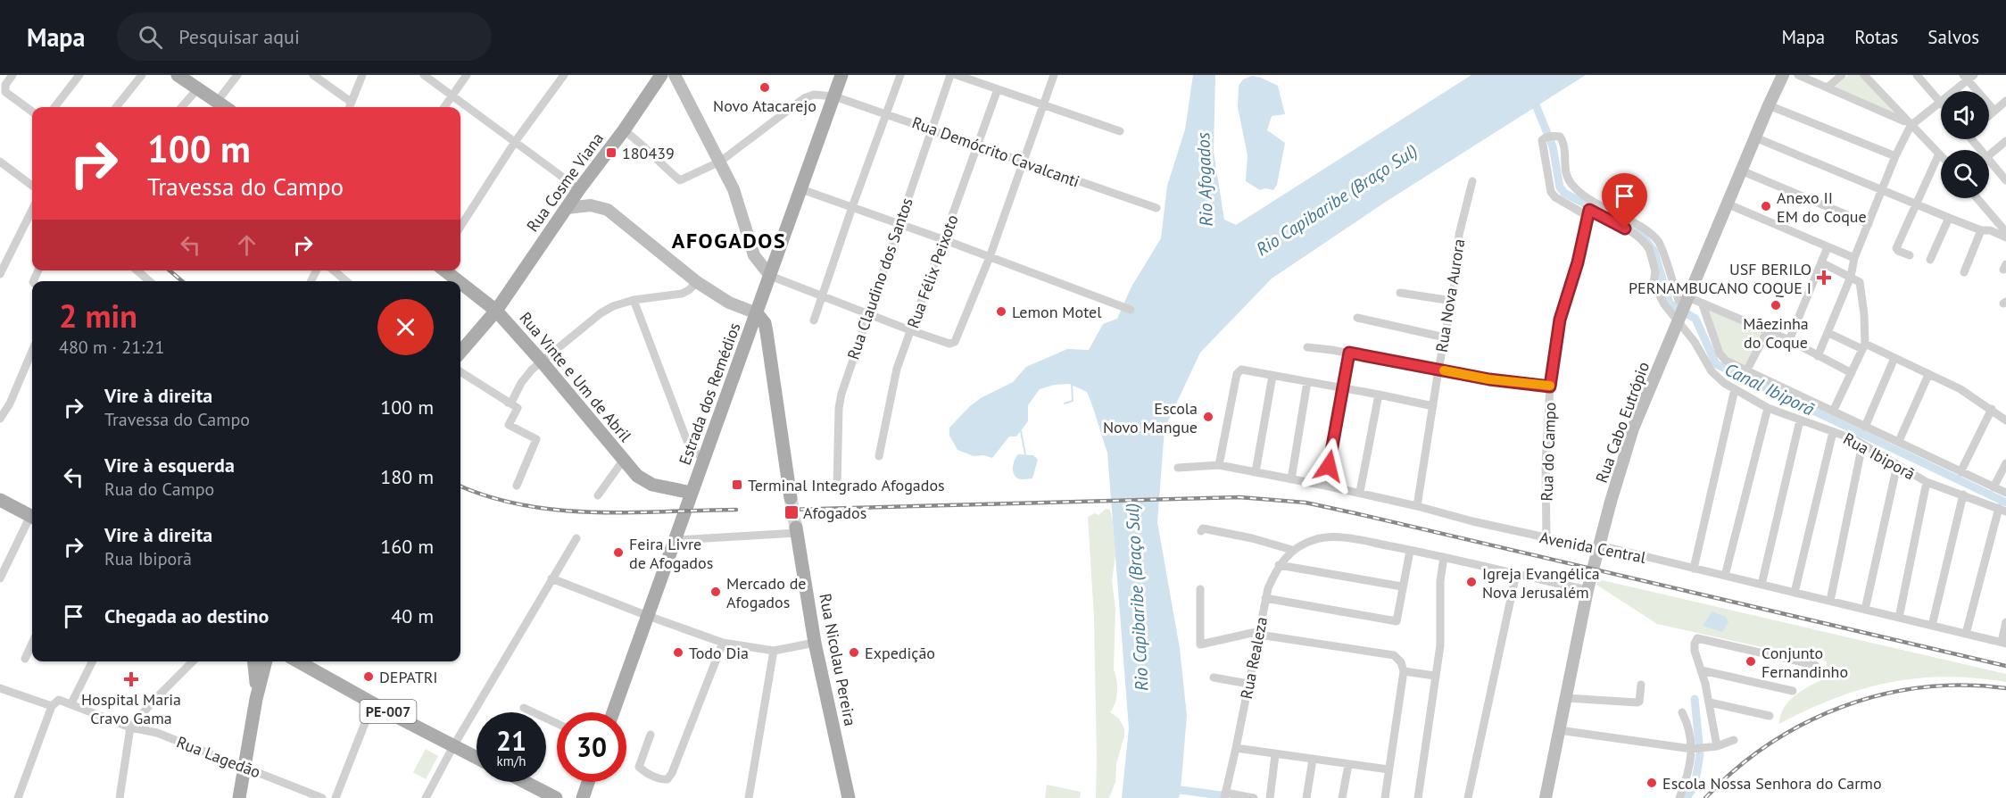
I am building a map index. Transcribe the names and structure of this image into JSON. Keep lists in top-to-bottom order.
{
  "streets": {
    "main road": [
      "Rua Cosme Viana",
      "Rua Vinte e Um de Abril",
      "Estrada dos Remédios",
      "Rua Nicolau Pereira",
      "PE-007"
    ],
    "street": [
      "Rua Demócrito Cavalcanti",
      "Rua Félix Peixoto",
      "Rua Claudino dos Santos",
      "Rua Nova Aurora",
      "Rua Cabo Eutrópio",
      "Rua do Campo",
      "Rua Ibiporã",
      "Avenida Central",
      "Rua Realeza",
      "Rua Lagedão"
    ]
  },
  "crossings": [
    ["Rua Demócrito Cavalcanti", "Rua Cosme Viana"],
    ["Rua Demócrito Cavalcanti", "Rua Félix Peixoto"],
    ["Rua Demócrito Cavalcanti", "Rua Claudino dos Santos"],
    ["Rua Demócrito Cavalcanti", "Estrada dos Remédios"],
    ["Rua Cosme Viana", "Rua Vinte e Um de Abril"],
    ["Rua Nova Aurora", "Avenida Central"],
    ["Rua Vinte e Um de Abril", "Estrada dos Remédios"],
    ["Rua Cabo Eutrópio", "Rua Ibiporã"],
    ["Rua Cabo Eutrópio", "Avenida Central"],
    ["Rua do Campo", "Rua Ibiporã"],
    ["Rua do Campo", "Avenida Central"]
  ],
  "districts": ["AFOGADOS"],
  "water": ["Rio Afogados", "Rio Capibaribe (Braço Sul)", "Canal Ibiporã"],
  "places": {
    "other": [
      "Novo Atacarejo",
      "Anexo II EM do Coque",
      "Mãezinha do Coque",
      "Lemon Motel",
      "Escola Novo Mangue",
      "Feira Livre de Afogados",
      "Igreja Evangélica Nova Jerusalém",
      "Mercado de Afogados",
      "Todo Dia",
      "Expedição",
      "Conjunto Fernandinho",
      "DEPATRI",
      "Escola Nossa Senhora do Carmo"
    ],
    "transit": ["180439", "Terminal Integrado Afogados", "Afogados"],
    "health": ["USF BERILO PERNAMBUCANO COQUE I", "Hospital Maria Cravo Gama"]
  },
  "page": {
    "header": "Mapa",
    "search": "Pesquisar aqui",
    "nav": ["Mapa", "Rotas", "Salvos"],
    "turn": ["100 m", "Travessa do Campo"],
    "heading": ["2 min", "480 m · 21:21"],
    "list": [
      {
        "name": "Vire à direita",
        "note": "Travessa do Campo",
        "value": "100 m"
      },
      {
        "name": "Vire à esquerda",
        "note": "Rua do Campo",
        "value": "180 m"
      },
      {
        "name": "Vire à direita",
        "note": "Rua Ibiporã",
        "value": "160 m"
      },
      {
        "name": "Chegada ao destino",
        "value": "40 m"
      }
    ],
    "speed": "21 km/h",
    "limit": "30"
  }
}
